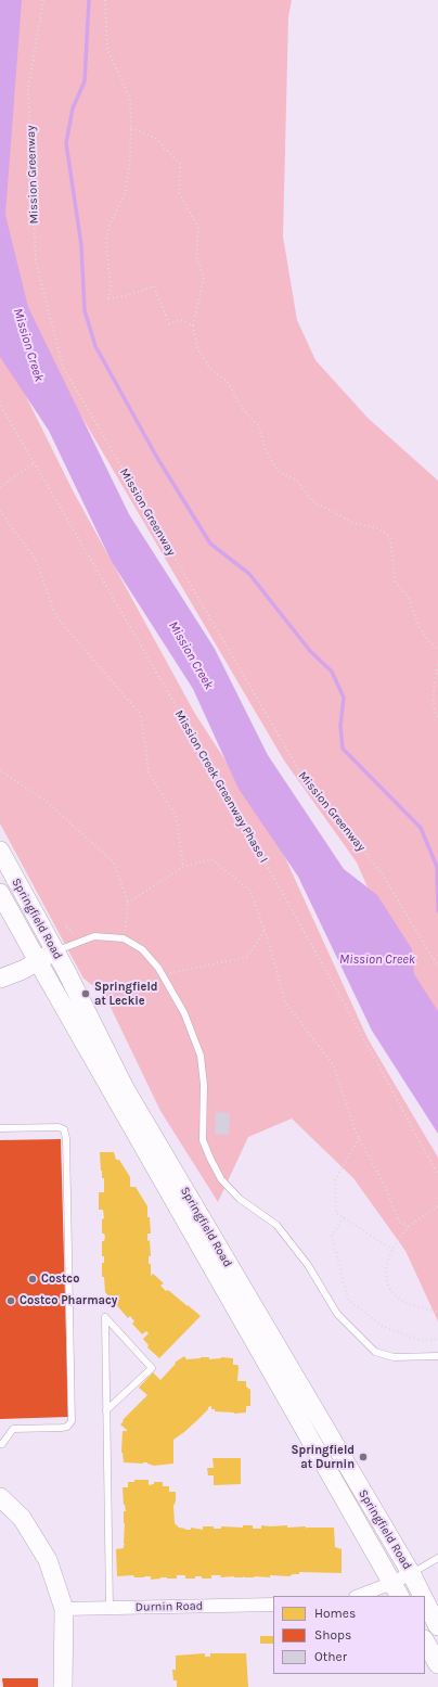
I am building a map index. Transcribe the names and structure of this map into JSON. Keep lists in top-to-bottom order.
{
  "streets": {
    "main road": ["Springfield Road"],
    "street": ["Durnin Road"],
    "path": ["Mission Greenway", "Mission Creek Greenway Phase I"]
  },
  "water": ["Mission Creek"],
  "places": [
    "Springfield at Leckie",
    "Costco",
    "Costco Pharmacy",
    "Springfield at Durnin"
  ],
  "legend": ["Homes", "Shops", "Other"]
}
